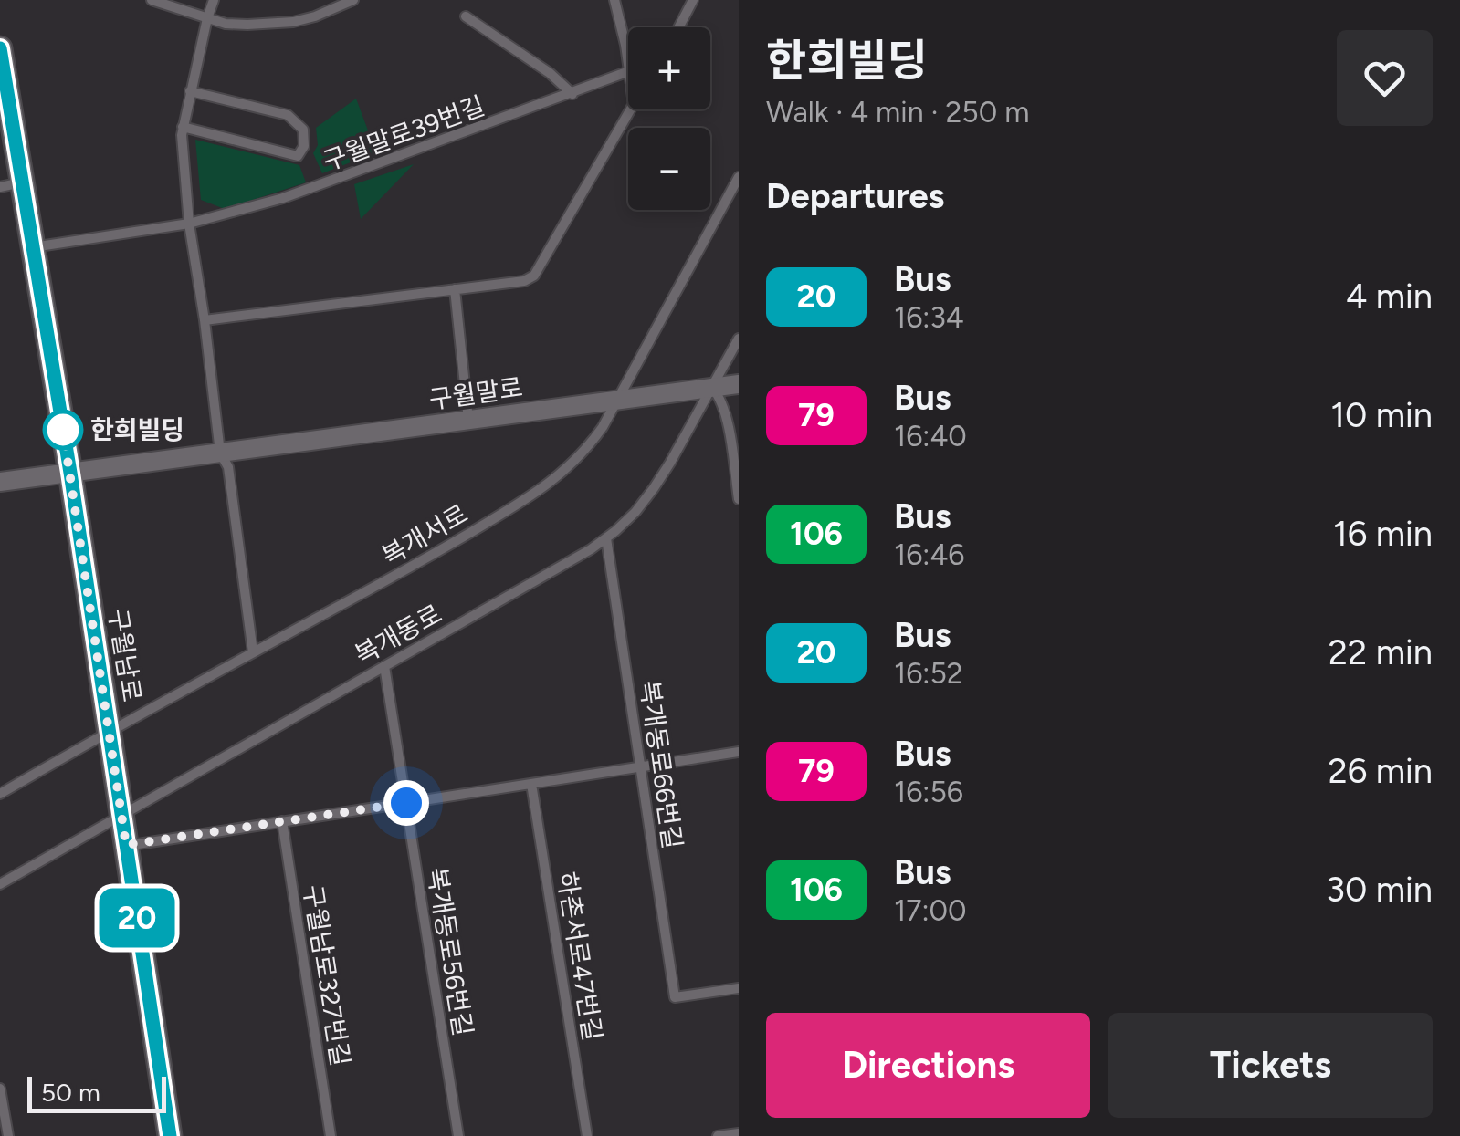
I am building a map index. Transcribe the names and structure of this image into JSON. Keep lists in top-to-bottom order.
{
  "streets": {
    "street": ["구월말로", "구월남로"],
    "lane": [
      "구월말로39번길",
      "복개서로",
      "복개동로",
      "복개동로66번길",
      "복개동로56번길",
      "하촌서로47번길",
      "구월남로327번길"
    ]
  },
  "crossings": [
    ["구월말로39번길", "구월남로"],
    ["구월말로", "복개서로"],
    ["구월말로", "복개동로"],
    ["구월말로", "구월남로"],
    ["복개서로", "구월남로"],
    ["복개동로", "구월남로"],
    ["복개동로", "복개동로66번길"],
    ["복개동로", "복개동로56번길"]
  ],
  "places": ["한희빌딩"],
  "lines": ["bus line 20"],
  "scale_bar": "50 m",
  "page": {
    "on_map": "20",
    "heading": [
      ["한희빌딩", "Walk · 4 min · 250 m"],
      "Departures"
    ],
    "map_buttons": ["+", "−"],
    "list": [
      {
        "mark": "20",
        "name": "Bus",
        "note": "16:34",
        "value": "4 min"
      },
      {
        "mark": "79",
        "name": "Bus",
        "note": "16:40",
        "value": "10 min"
      },
      {
        "mark": "106",
        "name": "Bus",
        "note": "16:46",
        "value": "16 min"
      },
      {
        "mark": "20",
        "name": "Bus",
        "note": "16:52",
        "value": "22 min"
      },
      {
        "mark": "79",
        "name": "Bus",
        "note": "16:56",
        "value": "26 min"
      },
      {
        "mark": "106",
        "name": "Bus",
        "note": "17:00",
        "value": "30 min"
      }
    ],
    "buttons": ["Directions", "Tickets"],
    "scale": "50 m"
  }
}
